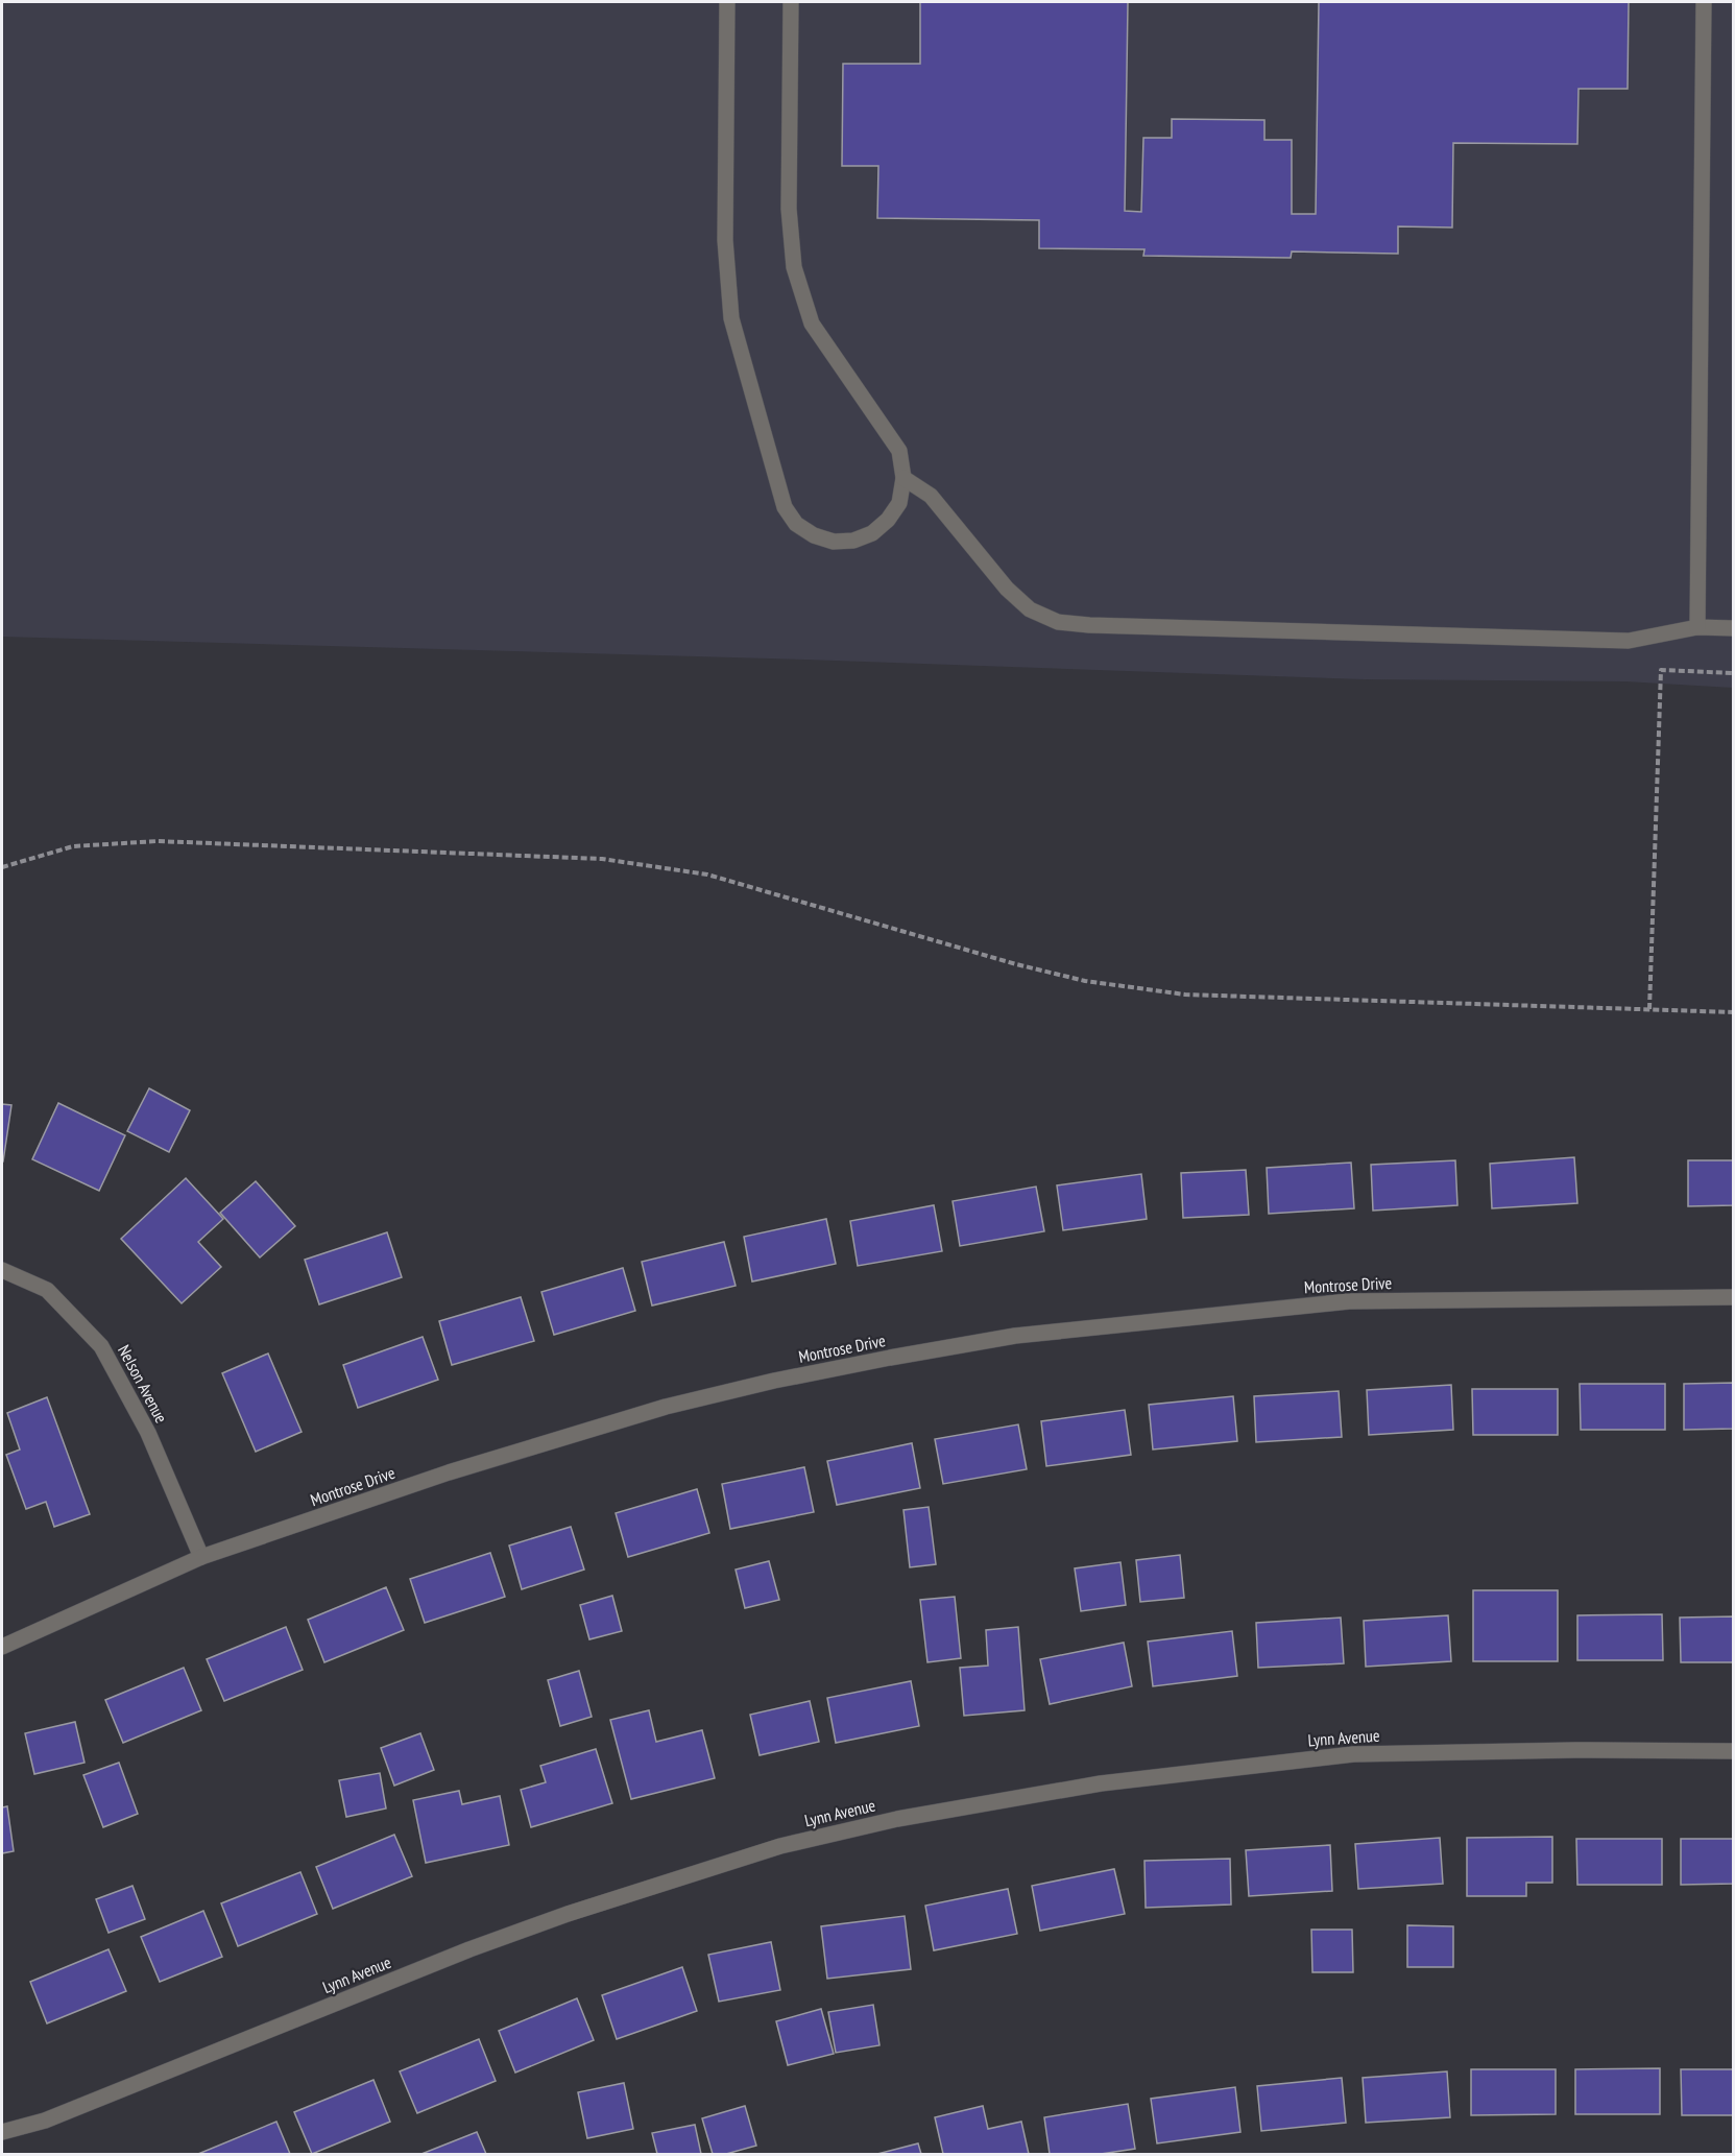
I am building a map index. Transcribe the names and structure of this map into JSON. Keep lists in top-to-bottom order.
{
  "streets": {
    "street": ["Montrose Drive", "Nelson Avenue", "Lynn Avenue"]
  },
  "crossings": [
    ["Montrose Drive", "Nelson Avenue"]
  ]
}
